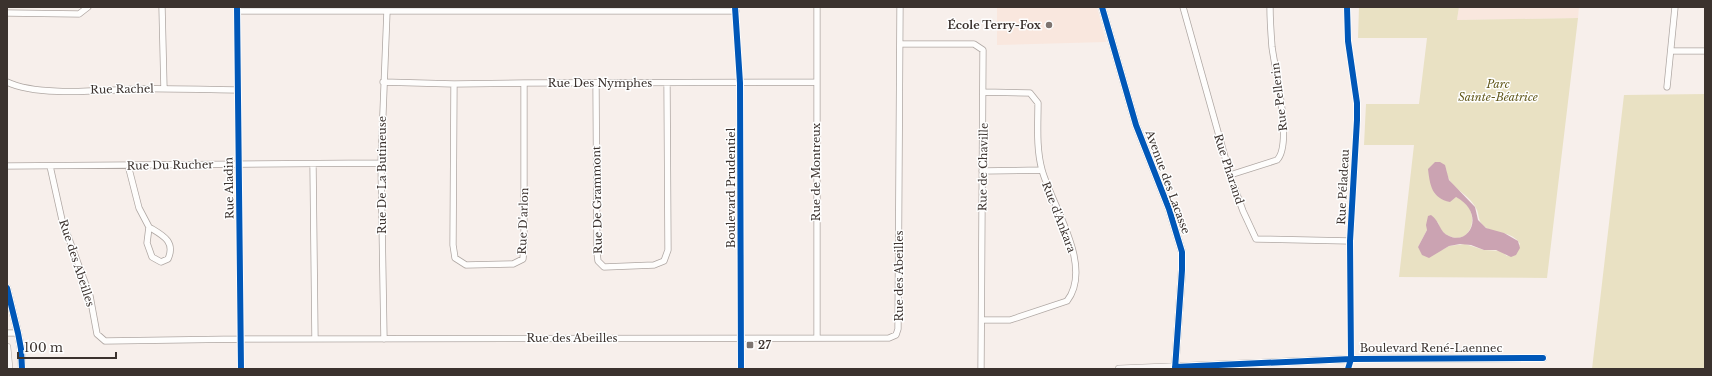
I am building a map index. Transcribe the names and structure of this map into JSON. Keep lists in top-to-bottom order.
{
  "streets": {
    "street": [
      "Rue Des Nymphes",
      "Rue Rachel",
      "Rue Pellerin",
      "Rue Du Rucher",
      "Rue de Chaville",
      "Rue Pharand",
      "Rue de Montreux",
      "Rue De La Butineuse",
      "Avenue des Lacasse",
      "Rue Péladeau",
      "Rue Aladin",
      "Boulevard Prudentiel",
      "Rue De Grammont",
      "Rue d'Ankara",
      "Rue D'arlon",
      "Rue des Abeilles",
      "Boulevard René-Laennec"
    ]
  },
  "crossings": [
    ["Rue Des Nymphes", "Rue de Montreux"],
    ["Rue Des Nymphes", "Rue De La Butineuse"],
    ["Rue Des Nymphes", "Boulevard Prudentiel"],
    ["Rue Des Nymphes", "Rue De Grammont"],
    ["Rue Des Nymphes", "Rue D'arlon"],
    ["Rue Rachel", "Rue Aladin"],
    ["Rue Pellerin", "Rue Pharand"],
    ["Rue Du Rucher", "Rue De La Butineuse"],
    ["Rue Du Rucher", "Rue Aladin"],
    ["Rue Du Rucher", "Rue des Abeilles"],
    ["Rue de Chaville", "Rue d'Ankara"],
    ["Rue de Chaville", "Rue des Abeilles"],
    ["Rue Pharand", "Rue Péladeau"],
    ["Rue de Montreux", "Rue des Abeilles"],
    ["Rue De La Butineuse", "Rue des Abeilles"],
    ["Avenue des Lacasse", "Boulevard René-Laennec"],
    ["Rue Péladeau", "Boulevard René-Laennec"],
    ["Rue Aladin", "Rue des Abeilles"],
    ["Boulevard Prudentiel", "Rue des Abeilles"]
  ],
  "parks": ["Parc Sainte-Béatrice"],
  "places": {
    "other": ["École Terry-Fox"],
    "transit": ["27"]
  },
  "scale_bar": "100 m"
}
